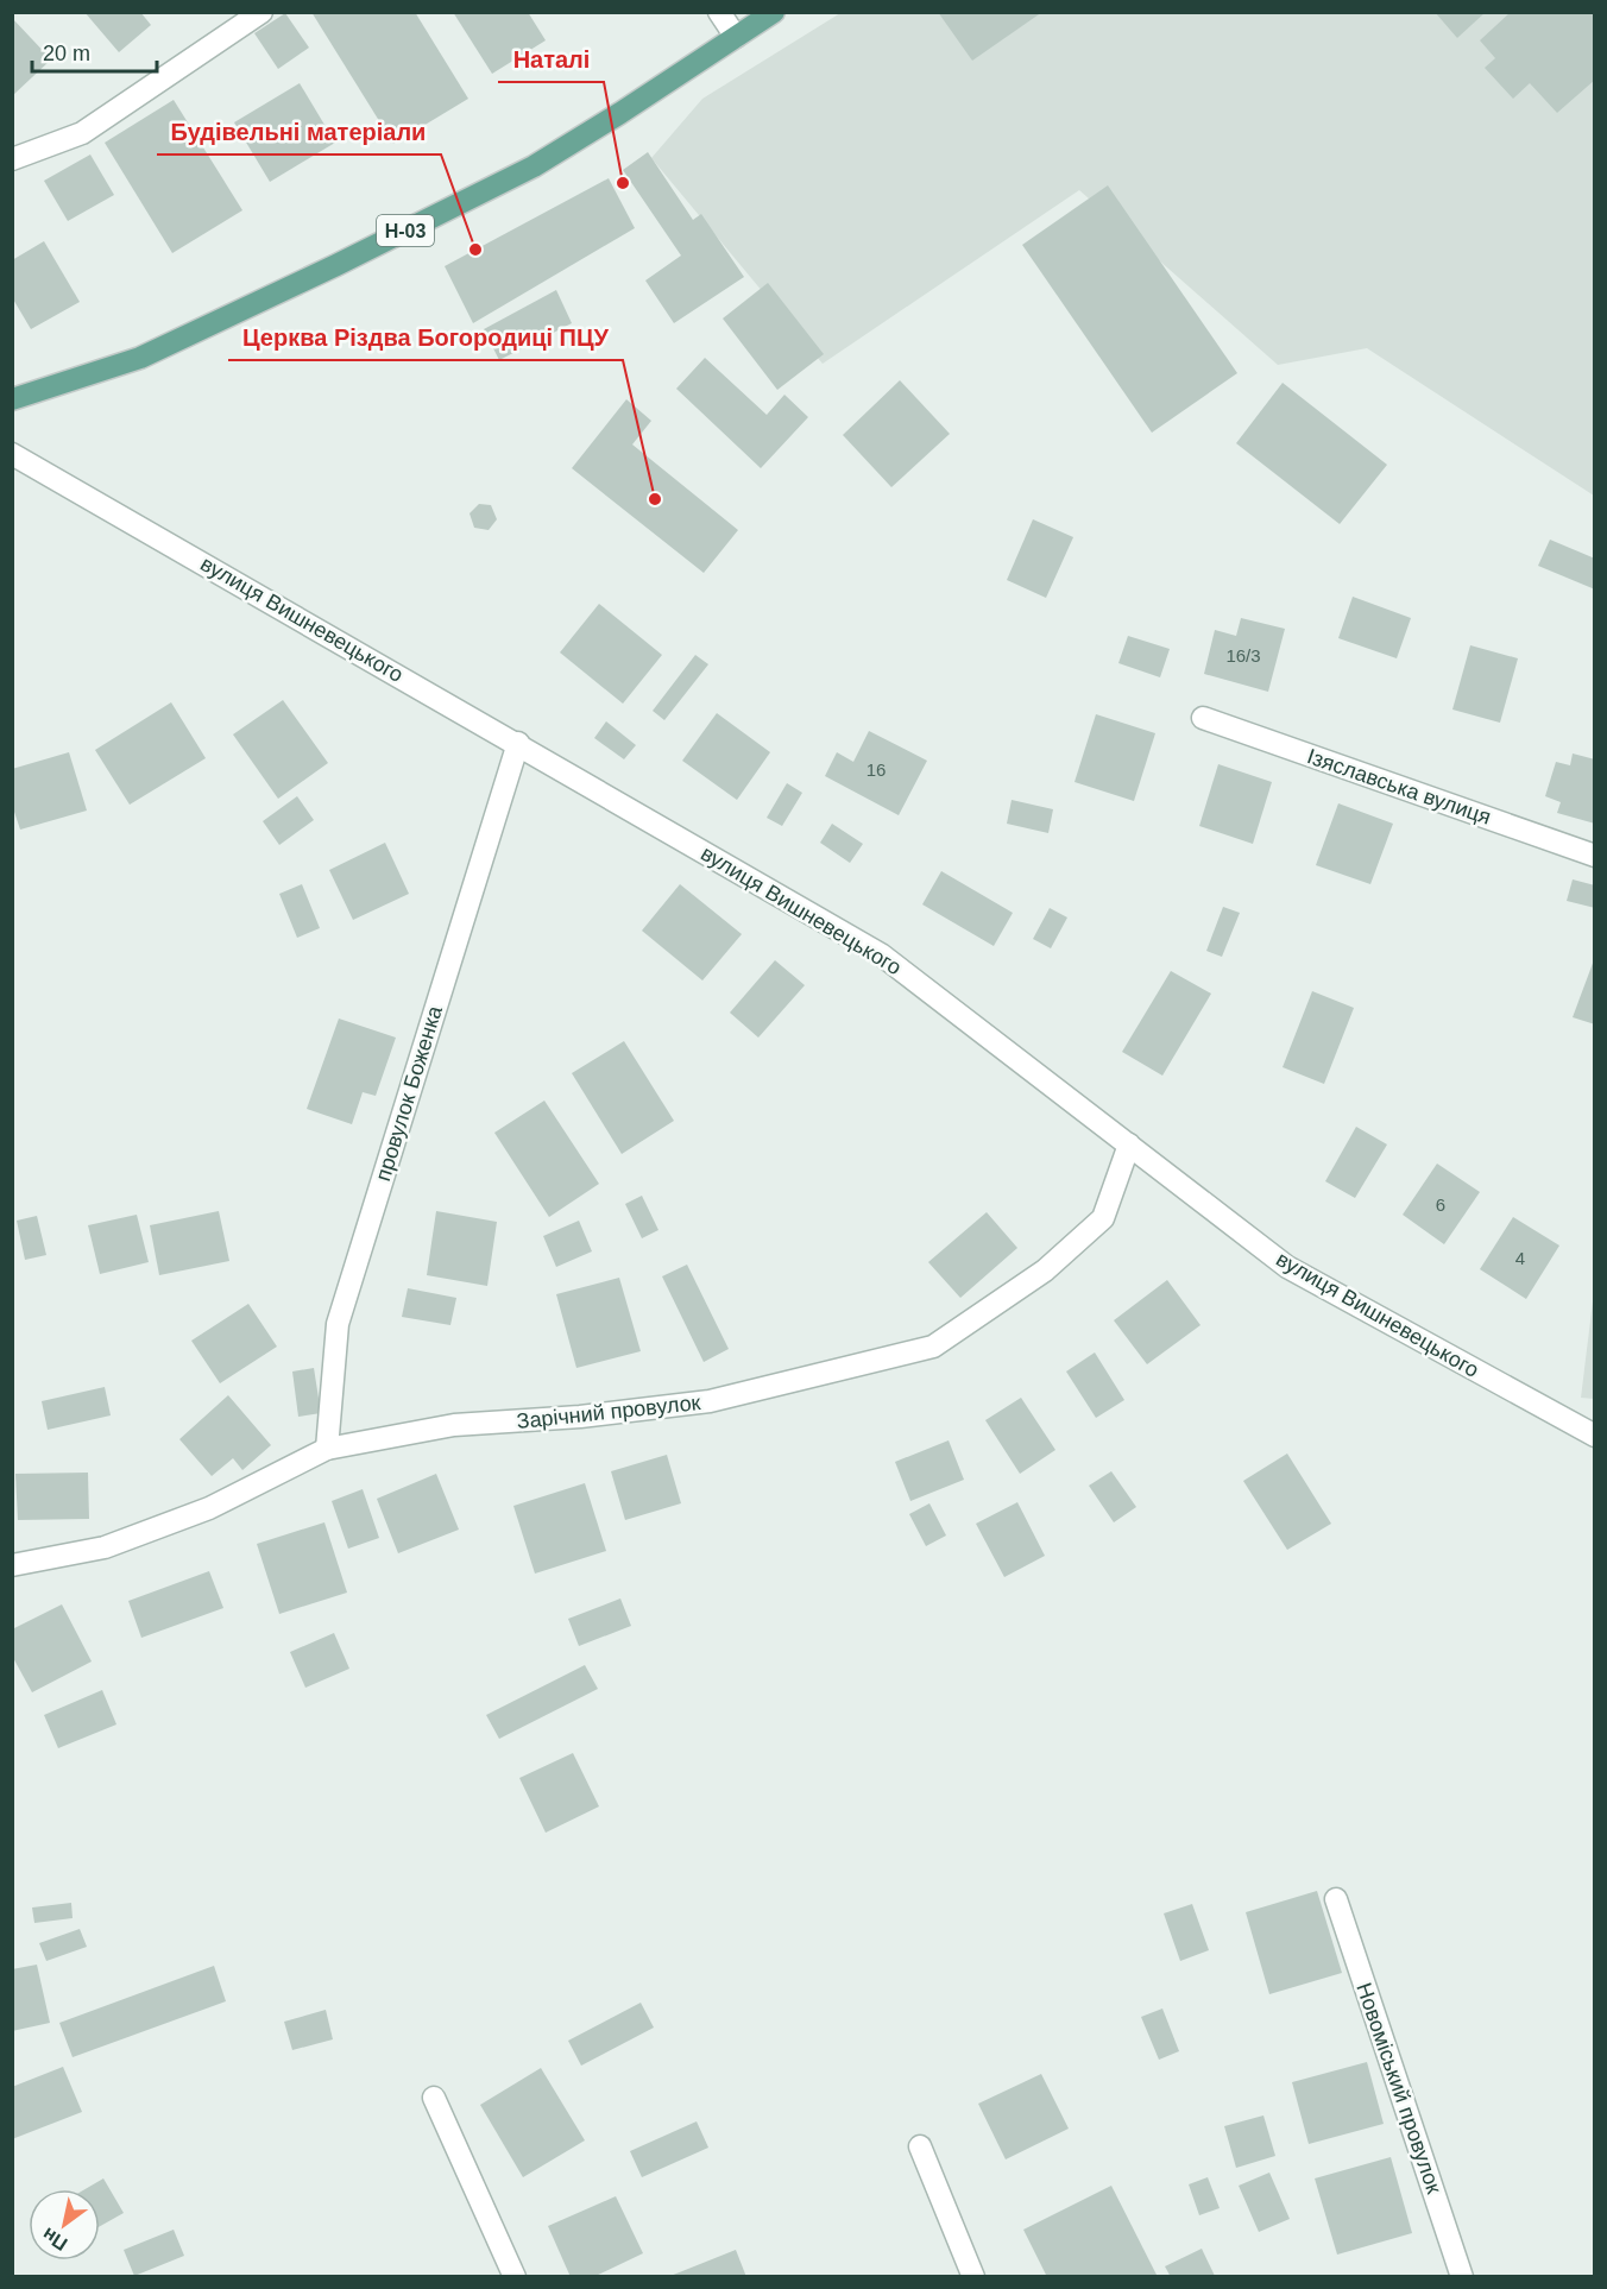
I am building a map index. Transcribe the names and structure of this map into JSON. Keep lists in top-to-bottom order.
{
  "streets": {
    "main road": ["Н-03"],
    "street": [
      "вулиця Вишневецького",
      "Ізяславська вулиця",
      "провулок Боженка",
      "Зарічний провулок",
      "Новоміський провулок"
    ]
  },
  "crossings": [
    ["вулиця Вишневецького", "провулок Боженка"],
    ["вулиця Вишневецького", "Зарічний провулок"],
    ["провулок Боженка", "Зарічний провулок"]
  ],
  "places": ["Наталі", "Будівельні матеріали", "Церква Різдва Богородиці ПЦУ"],
  "house_numbers": [
    "16/3",
    "16",
    "6",
    "4"
  ],
  "scale_bar": "20 m",
  "north": "bottom left"
}
